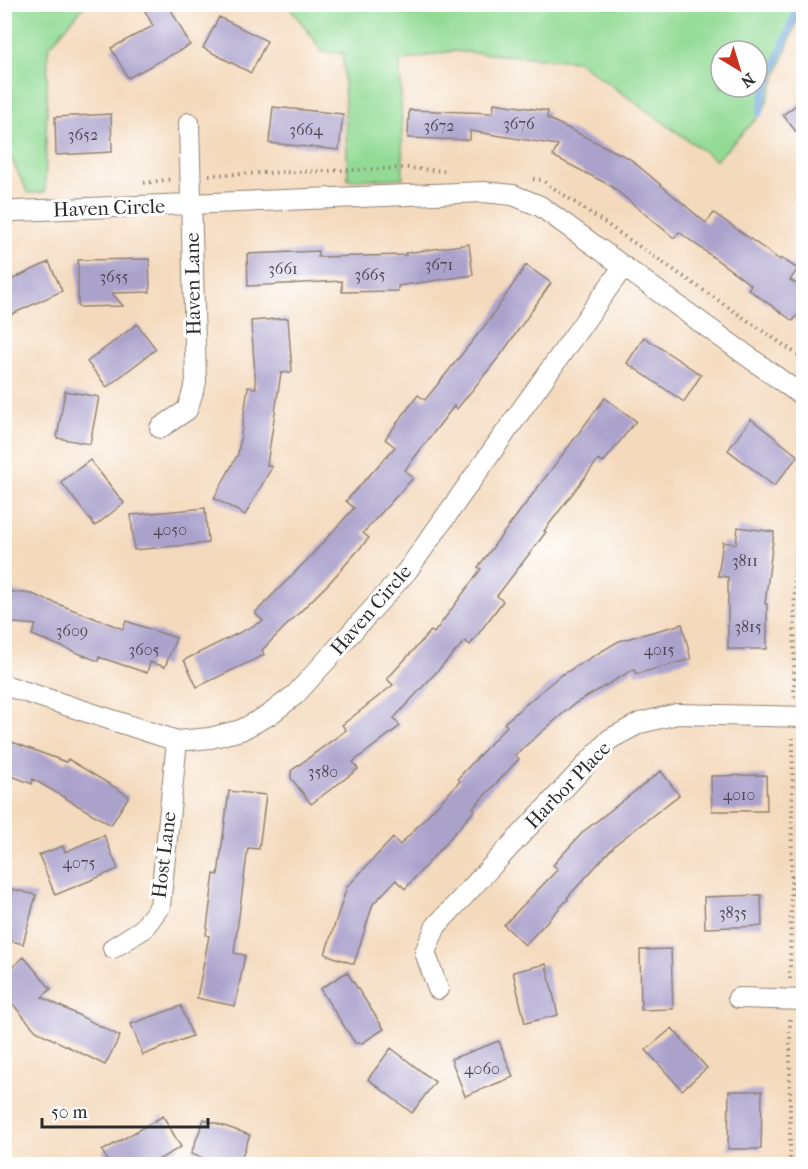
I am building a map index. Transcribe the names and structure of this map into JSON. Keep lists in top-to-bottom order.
{
  "streets": {
    "street": [
      "Haven Circle",
      "Haven Lane",
      "Harbor Place",
      "Host Lane"
    ]
  },
  "crossings": [
    ["Haven Circle", "Haven Lane"],
    ["Haven Circle", "Host Lane"]
  ],
  "house_numbers": [
    "3676",
    "3672",
    "3664",
    "3652",
    "3671",
    "3661",
    "3665",
    "3655",
    "4050",
    "3811",
    "3815",
    "3609",
    "3605",
    "4015",
    "3580",
    "4010",
    "4075",
    "3835",
    "4060"
  ],
  "scale_bar": "50 m",
  "north": "bottom right"
}
